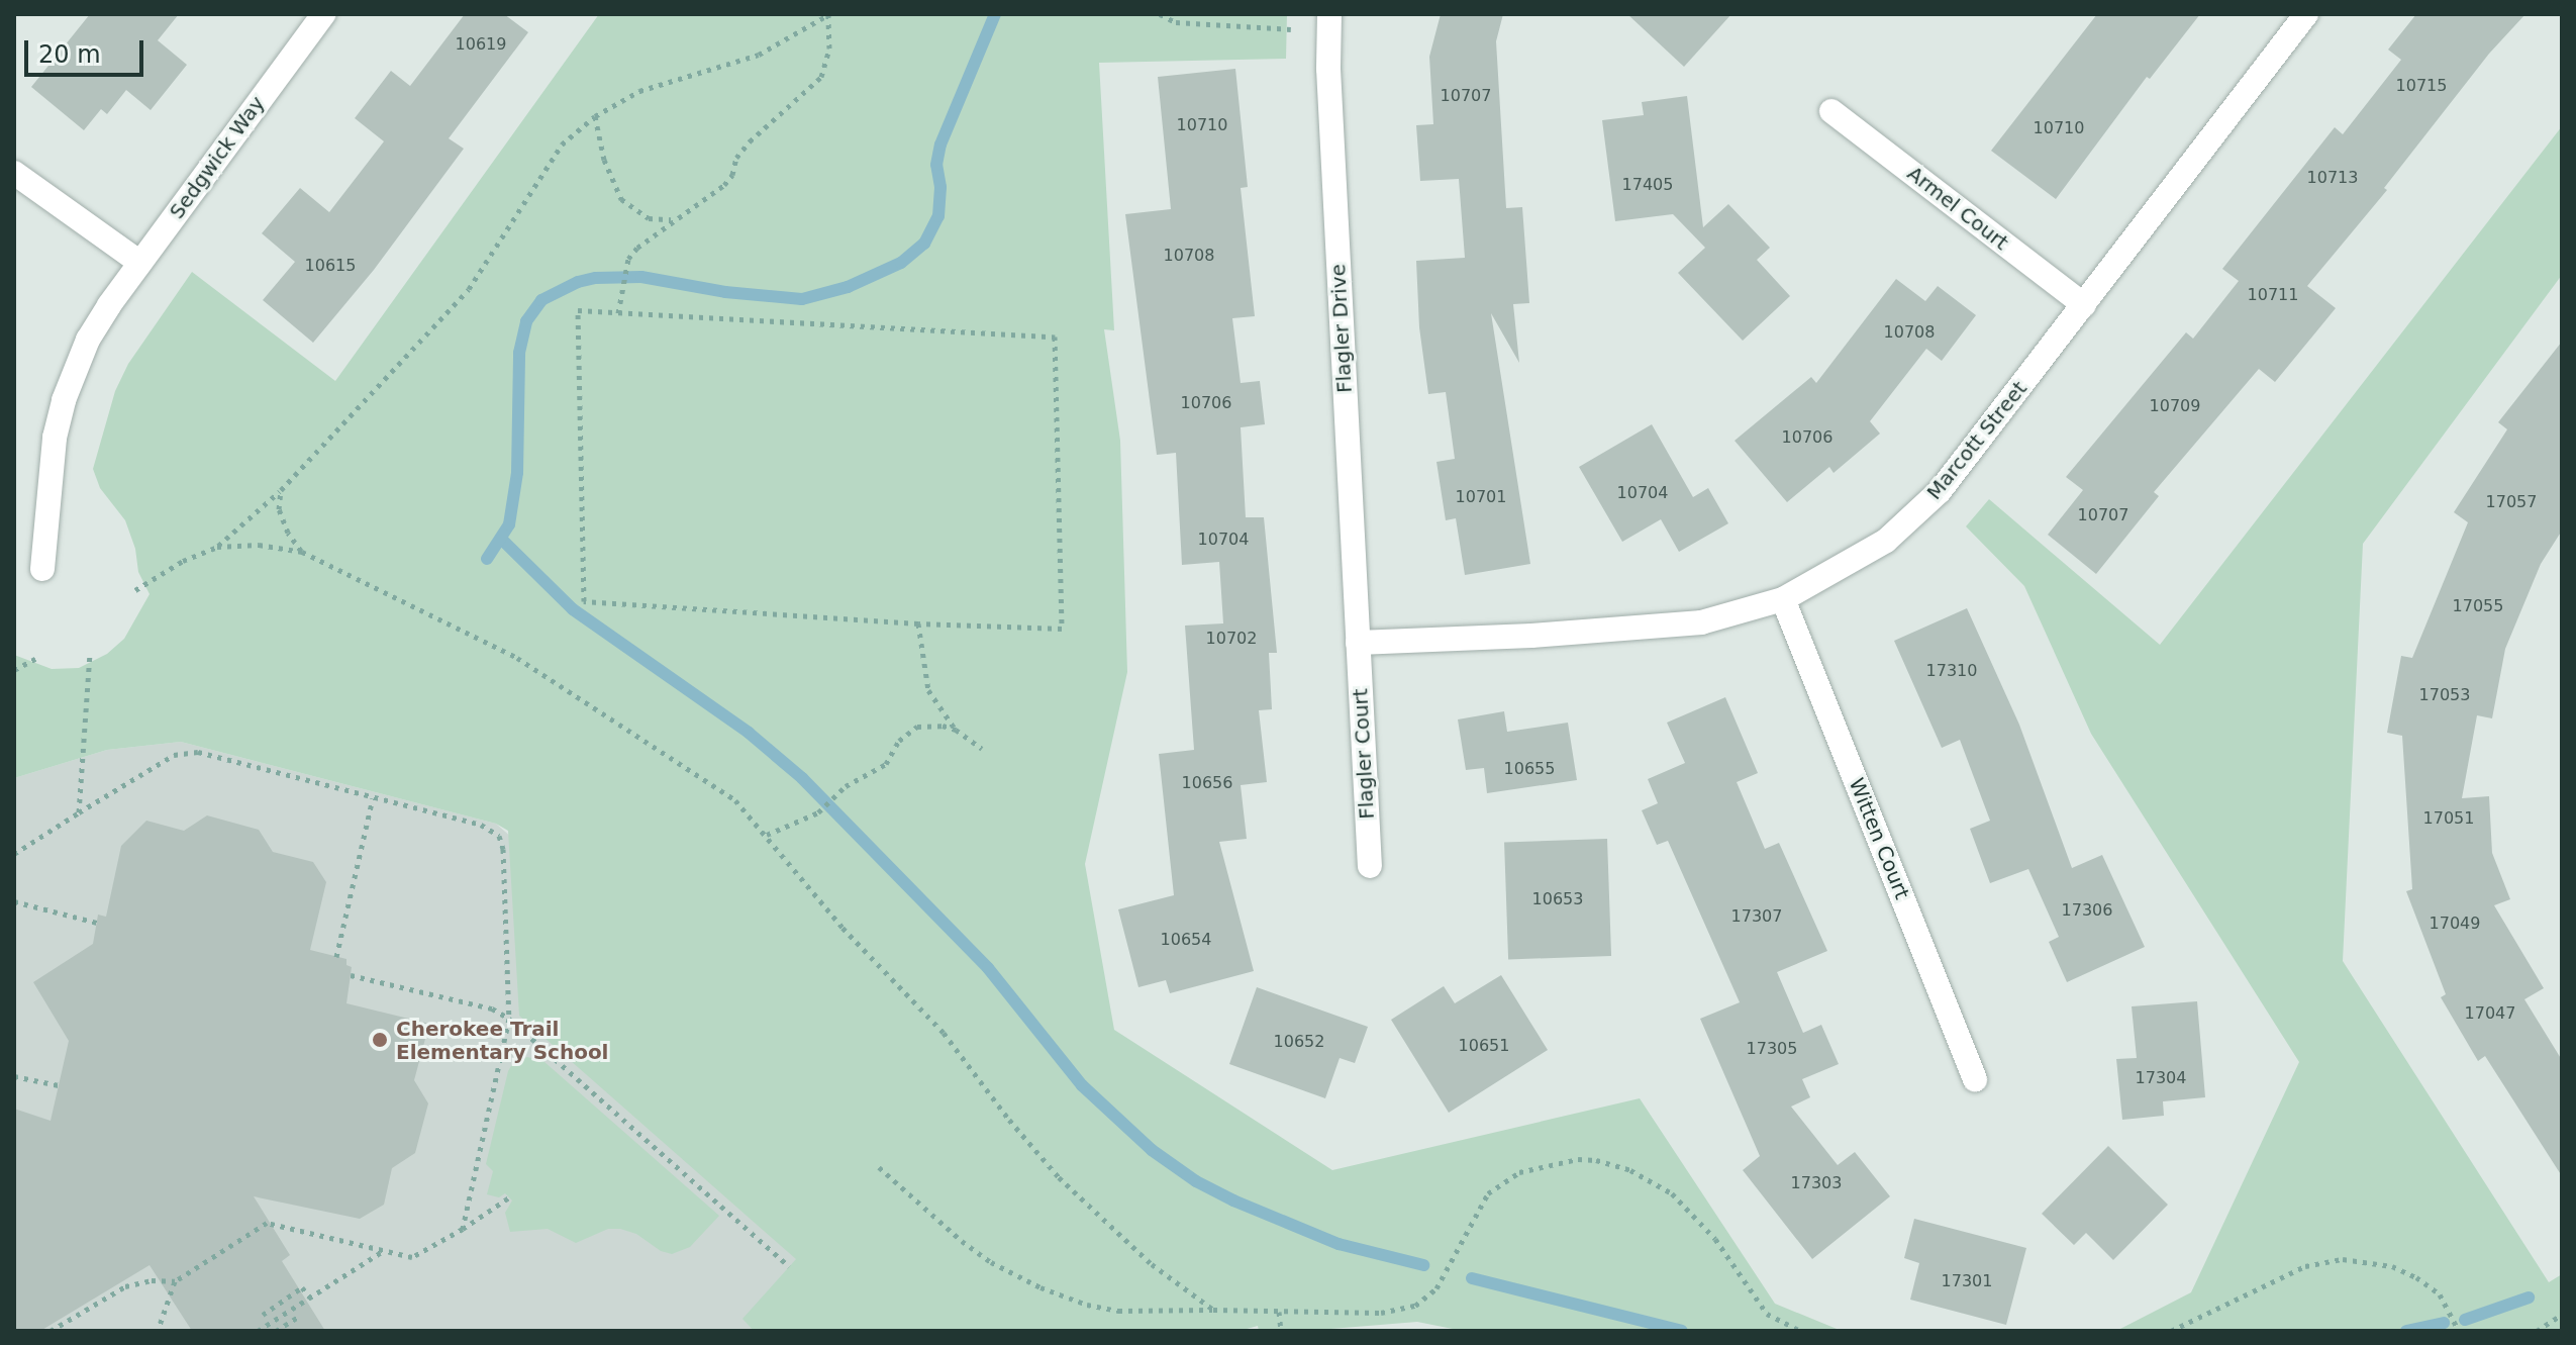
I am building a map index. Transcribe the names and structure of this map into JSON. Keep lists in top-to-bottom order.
{
  "streets": {
    "street": [
      "Sedgwick Way",
      "Armel Court",
      "Flagler Drive",
      "Marcott Street",
      "Flagler Court",
      "Witten Court"
    ]
  },
  "crossings": [
    ["Armel Court", "Marcott Street"],
    ["Flagler Drive", "Marcott Street"],
    ["Flagler Drive", "Flagler Court"],
    ["Marcott Street", "Flagler Court"],
    ["Marcott Street", "Witten Court"]
  ],
  "places": ["Cherokee Trail Elementary School"],
  "house_numbers": [
    "10619",
    "10715",
    "10707",
    "10710",
    "10710",
    "10713",
    "17405",
    "10708",
    "10615",
    "10711",
    "10708",
    "10706",
    "10709",
    "10706",
    "10704",
    "10701",
    "17057",
    "10707",
    "10704",
    "17055",
    "10702",
    "17310",
    "17053",
    "10655",
    "10656",
    "17051",
    "10653",
    "17306",
    "17307",
    "17049",
    "10654",
    "17047",
    "10652",
    "10651",
    "17305",
    "17304",
    "17303",
    "17301"
  ],
  "scale_bar": "20 m"
}
